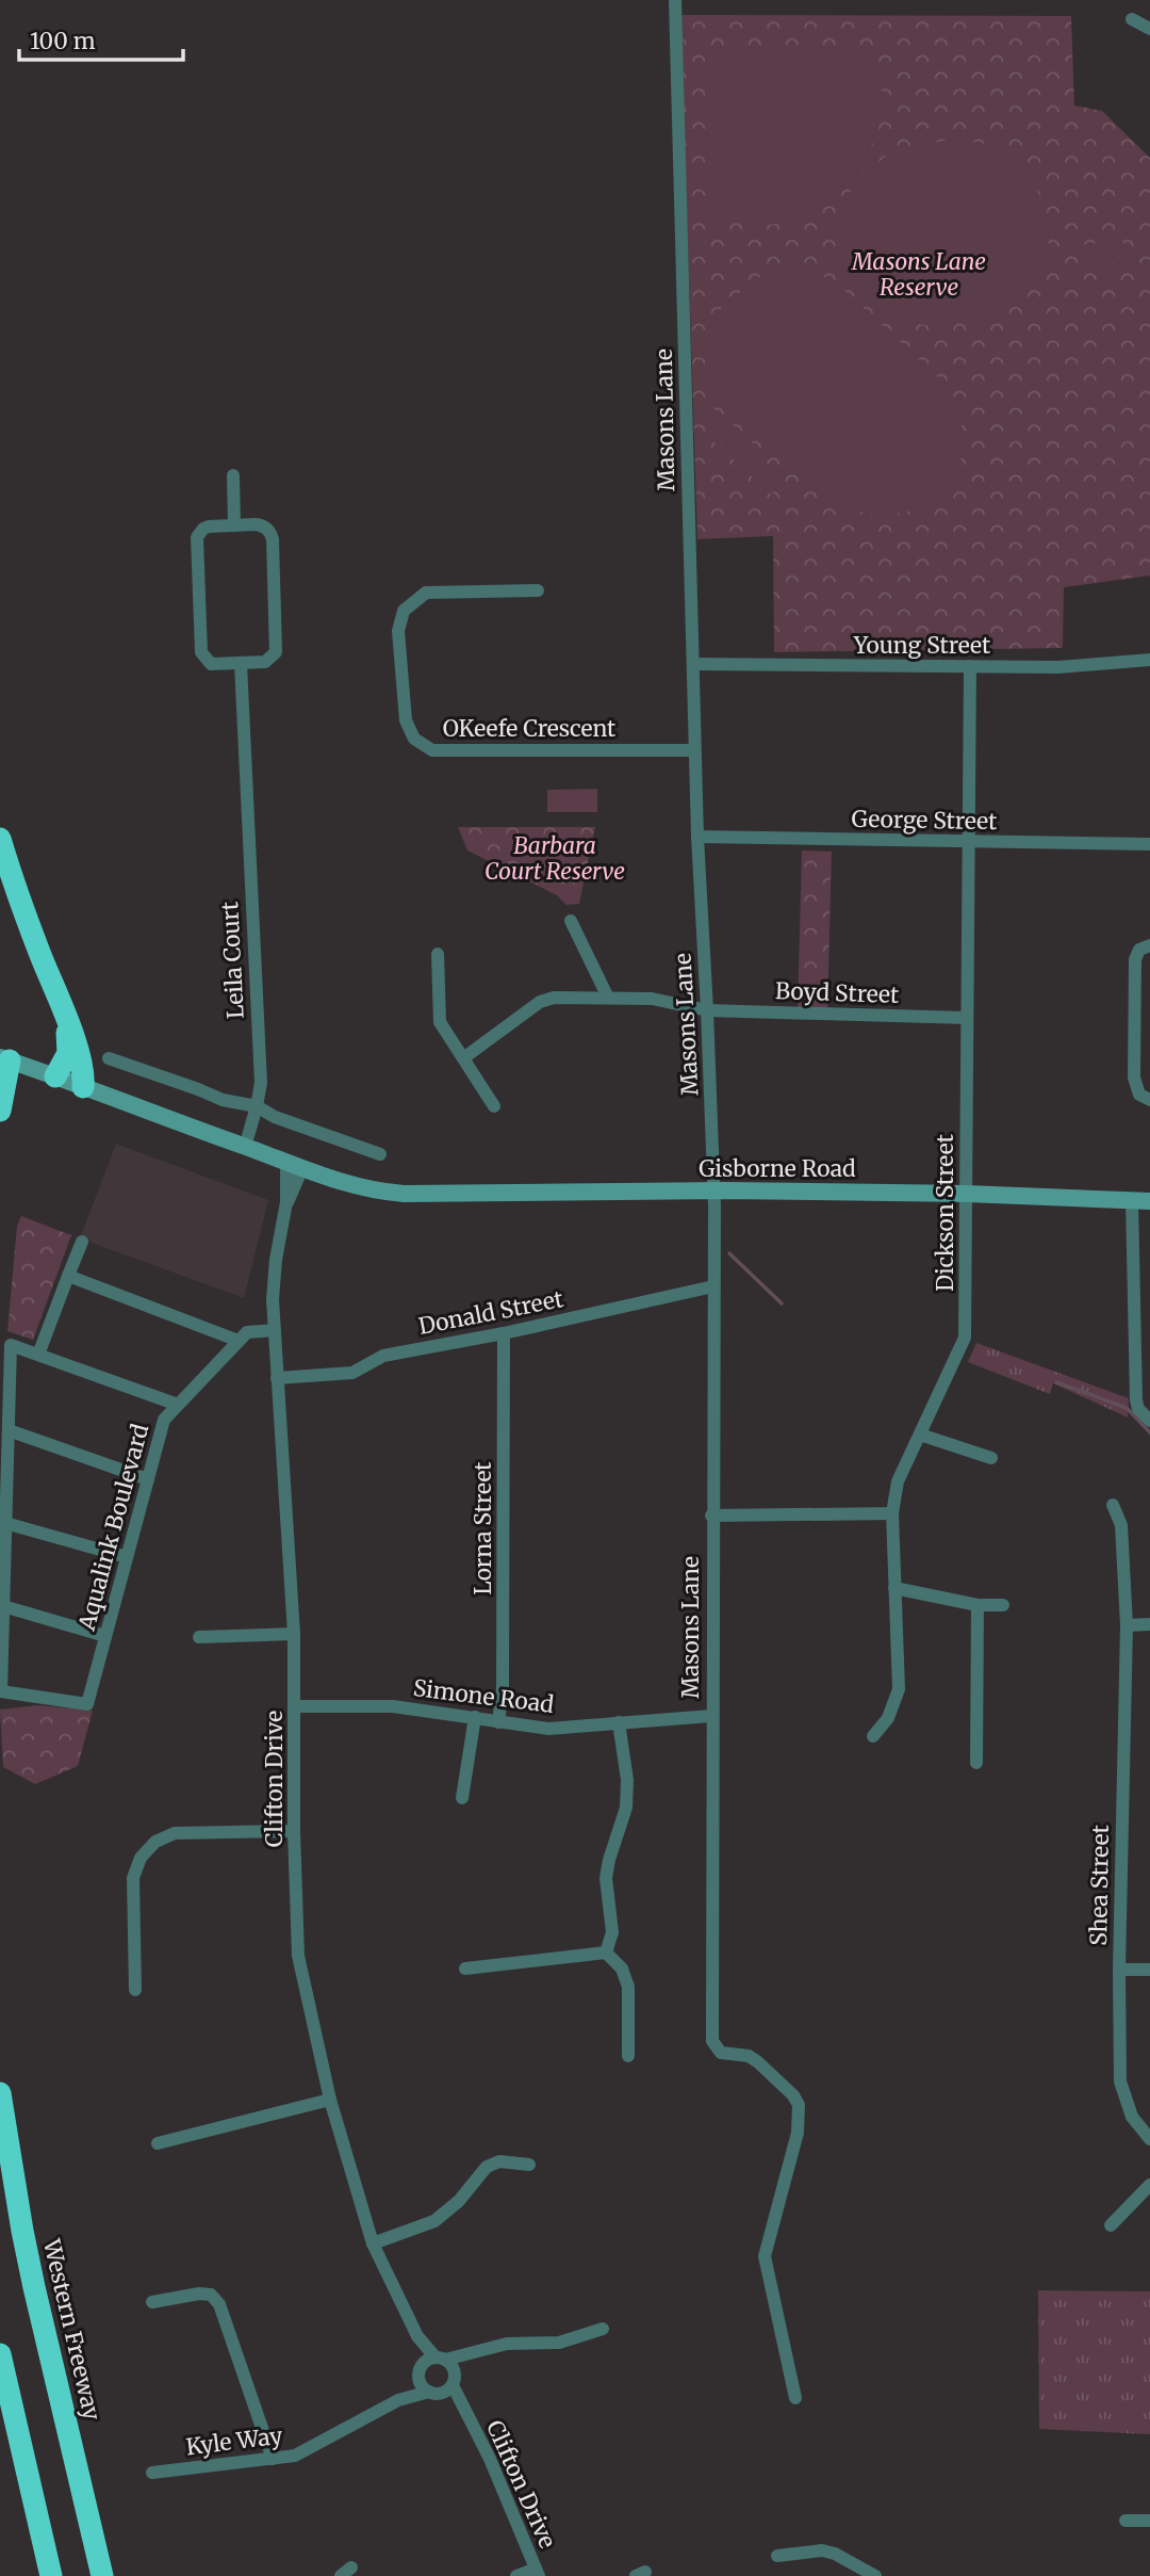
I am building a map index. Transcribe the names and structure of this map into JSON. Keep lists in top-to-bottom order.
{
  "streets": {
    "highway": ["Western Freeway"],
    "main road": ["Gisborne Road"],
    "street": [
      "Masons Lane",
      "Young Street",
      "OKeefe Crescent",
      "George Street",
      "Leila Court",
      "Boyd Street",
      "Dickson Street",
      "Donald Street",
      "Aqualink Boulevard",
      "Lorna Street",
      "Simone Road",
      "Clifton Drive",
      "Shea Street",
      "Kyle Way"
    ]
  },
  "crossings": [
    ["Masons Lane", "Young Street"],
    ["Masons Lane", "OKeefe Crescent"],
    ["Masons Lane", "George Street"],
    ["Masons Lane", "Boyd Street"],
    ["Masons Lane", "Gisborne Road"],
    ["Masons Lane", "Donald Street"],
    ["Masons Lane", "Simone Road"],
    ["Young Street", "Dickson Street"],
    ["George Street", "Dickson Street"],
    ["Leila Court", "Gisborne Road"],
    ["Boyd Street", "Dickson Street"],
    ["Gisborne Road", "Dickson Street"],
    ["Gisborne Road", "Clifton Drive"],
    ["Donald Street", "Lorna Street"],
    ["Donald Street", "Clifton Drive"],
    ["Aqualink Boulevard", "Clifton Drive"],
    ["Lorna Street", "Simone Road"],
    ["Simone Road", "Clifton Drive"],
    ["Clifton Drive", "Kyle Way"]
  ],
  "parks": ["Masons Lane Reserve", "Barbara Court Reserve"],
  "scale_bar": "100 m"
}
